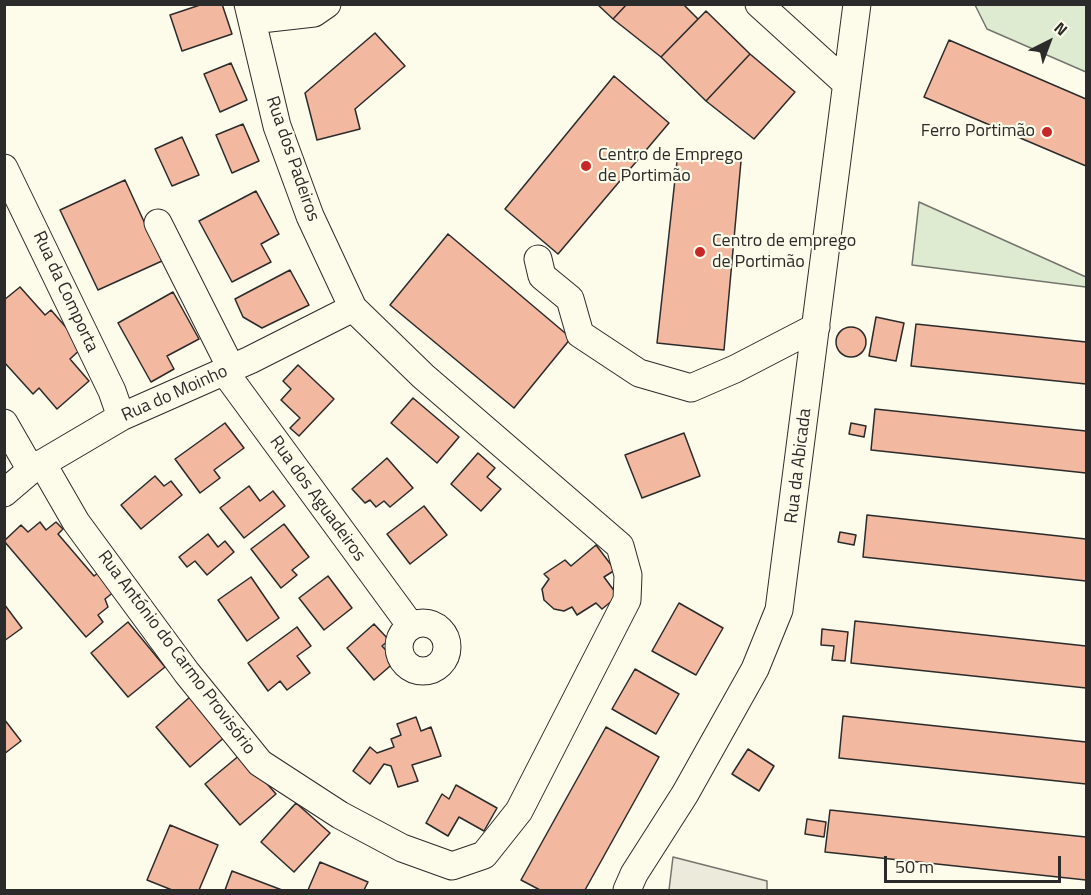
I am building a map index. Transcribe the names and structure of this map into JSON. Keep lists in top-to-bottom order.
{
  "streets": {
    "street": [
      "Rua dos Padeiros",
      "Rua da Comporta",
      "Rua do Moinho",
      "Rua da Abicada",
      "Rua dos Aguadeiros",
      "Rua António do Carmo Provisório"
    ]
  },
  "crossings": [
    ["Rua dos Padeiros", "Rua do Moinho"],
    ["Rua dos Padeiros", "Rua António do Carmo Provisório"],
    ["Rua da Comporta", "Rua do Moinho"],
    ["Rua do Moinho", "Rua dos Aguadeiros"],
    ["Rua do Moinho", "Rua António do Carmo Provisório"]
  ],
  "places": ["Ferro Portimão", "Centro de Emprego de Portimão", "Centro de emprego de Portimão"],
  "scale_bar": "50 m",
  "north": "top right"
}
